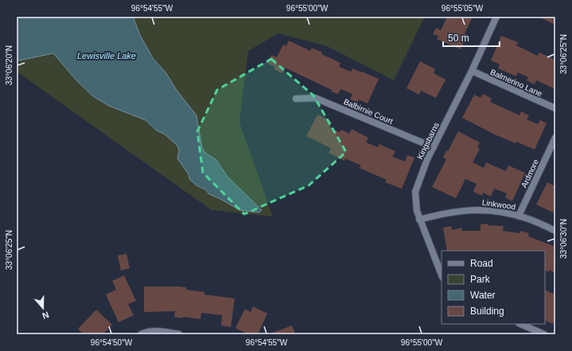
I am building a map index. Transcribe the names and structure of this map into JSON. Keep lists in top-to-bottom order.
{
  "streets": {
    "street": [
      "Balmerino Lane",
      "Balbirnie Court",
      "Kingsbarns",
      "Ardmore",
      "Linkwood"
    ]
  },
  "crossings": [
    ["Balmerino Lane", "Kingsbarns"],
    ["Balbirnie Court", "Kingsbarns"],
    ["Kingsbarns", "Linkwood"],
    ["Ardmore", "Linkwood"]
  ],
  "water": ["Lewisville Lake"],
  "legend": [
    "Road",
    "Park",
    "Water",
    "Building"
  ],
  "scale_bar": "50 m",
  "north": "bottom",
  "coordinates": [
    "96°54'55\"W",
    "96°55'00\"W",
    "96°55'05\"W",
    "33°06'25\"N",
    "33°06'20\"N",
    "33°06'30\"N",
    "96°54'50\"W"
  ]
}
